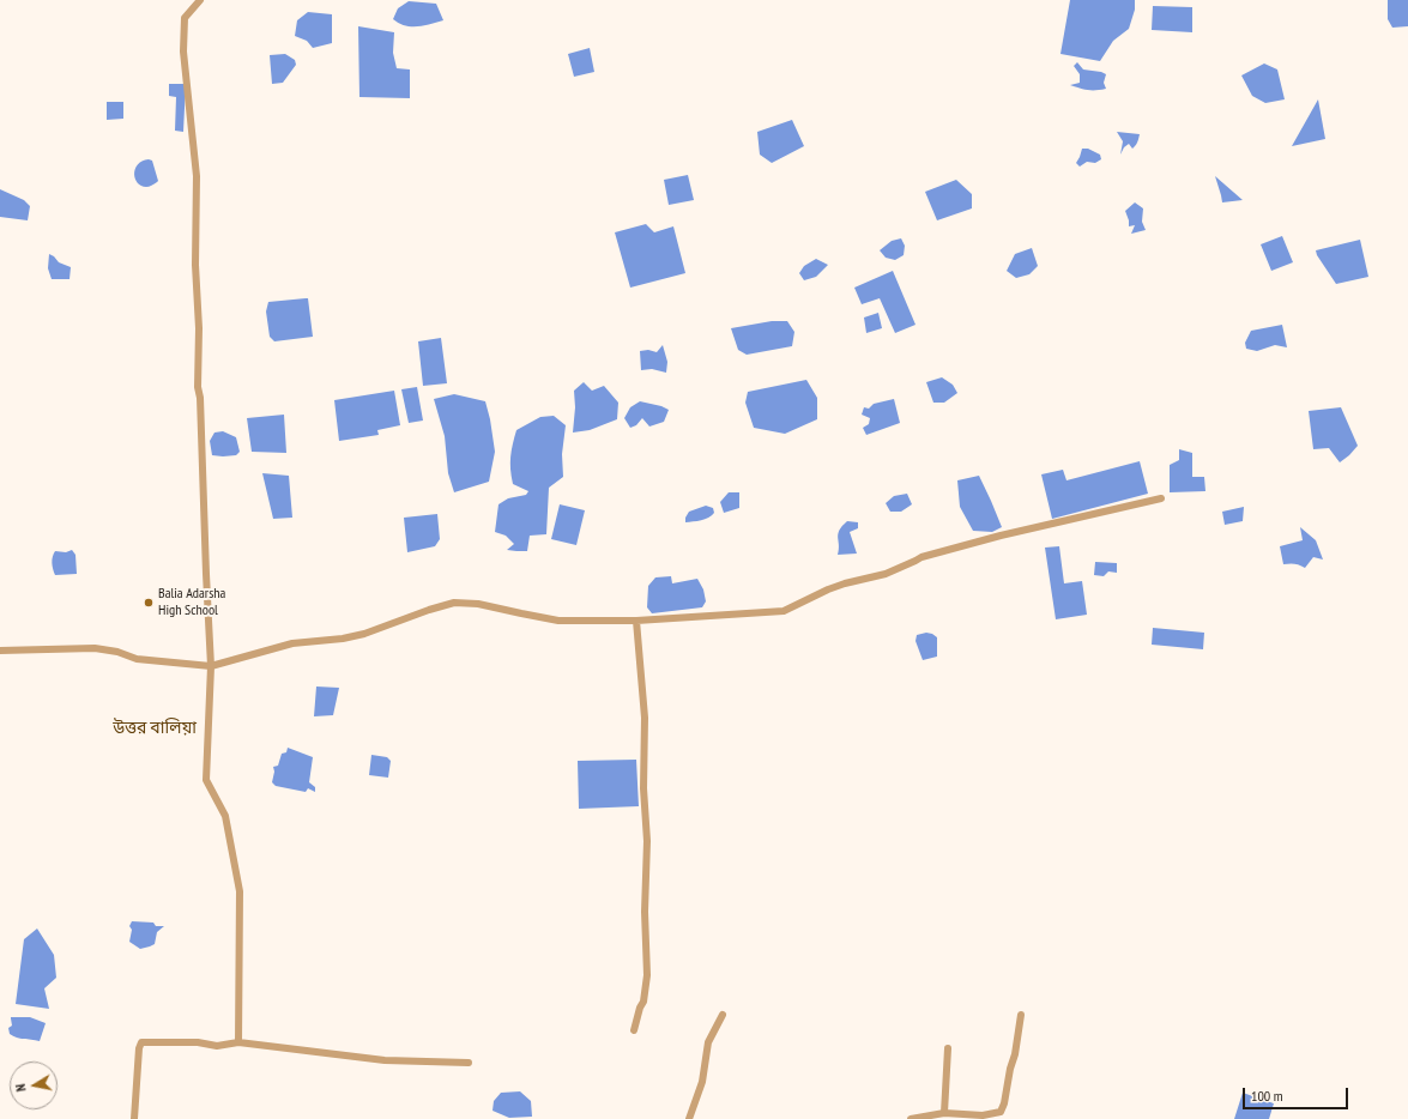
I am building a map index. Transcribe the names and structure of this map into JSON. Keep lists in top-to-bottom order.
{
  "districts": ["উত্তর বালিয়া"],
  "places": ["Balia Adarsha High School"],
  "scale_bar": "100 m",
  "north": "left"
}
